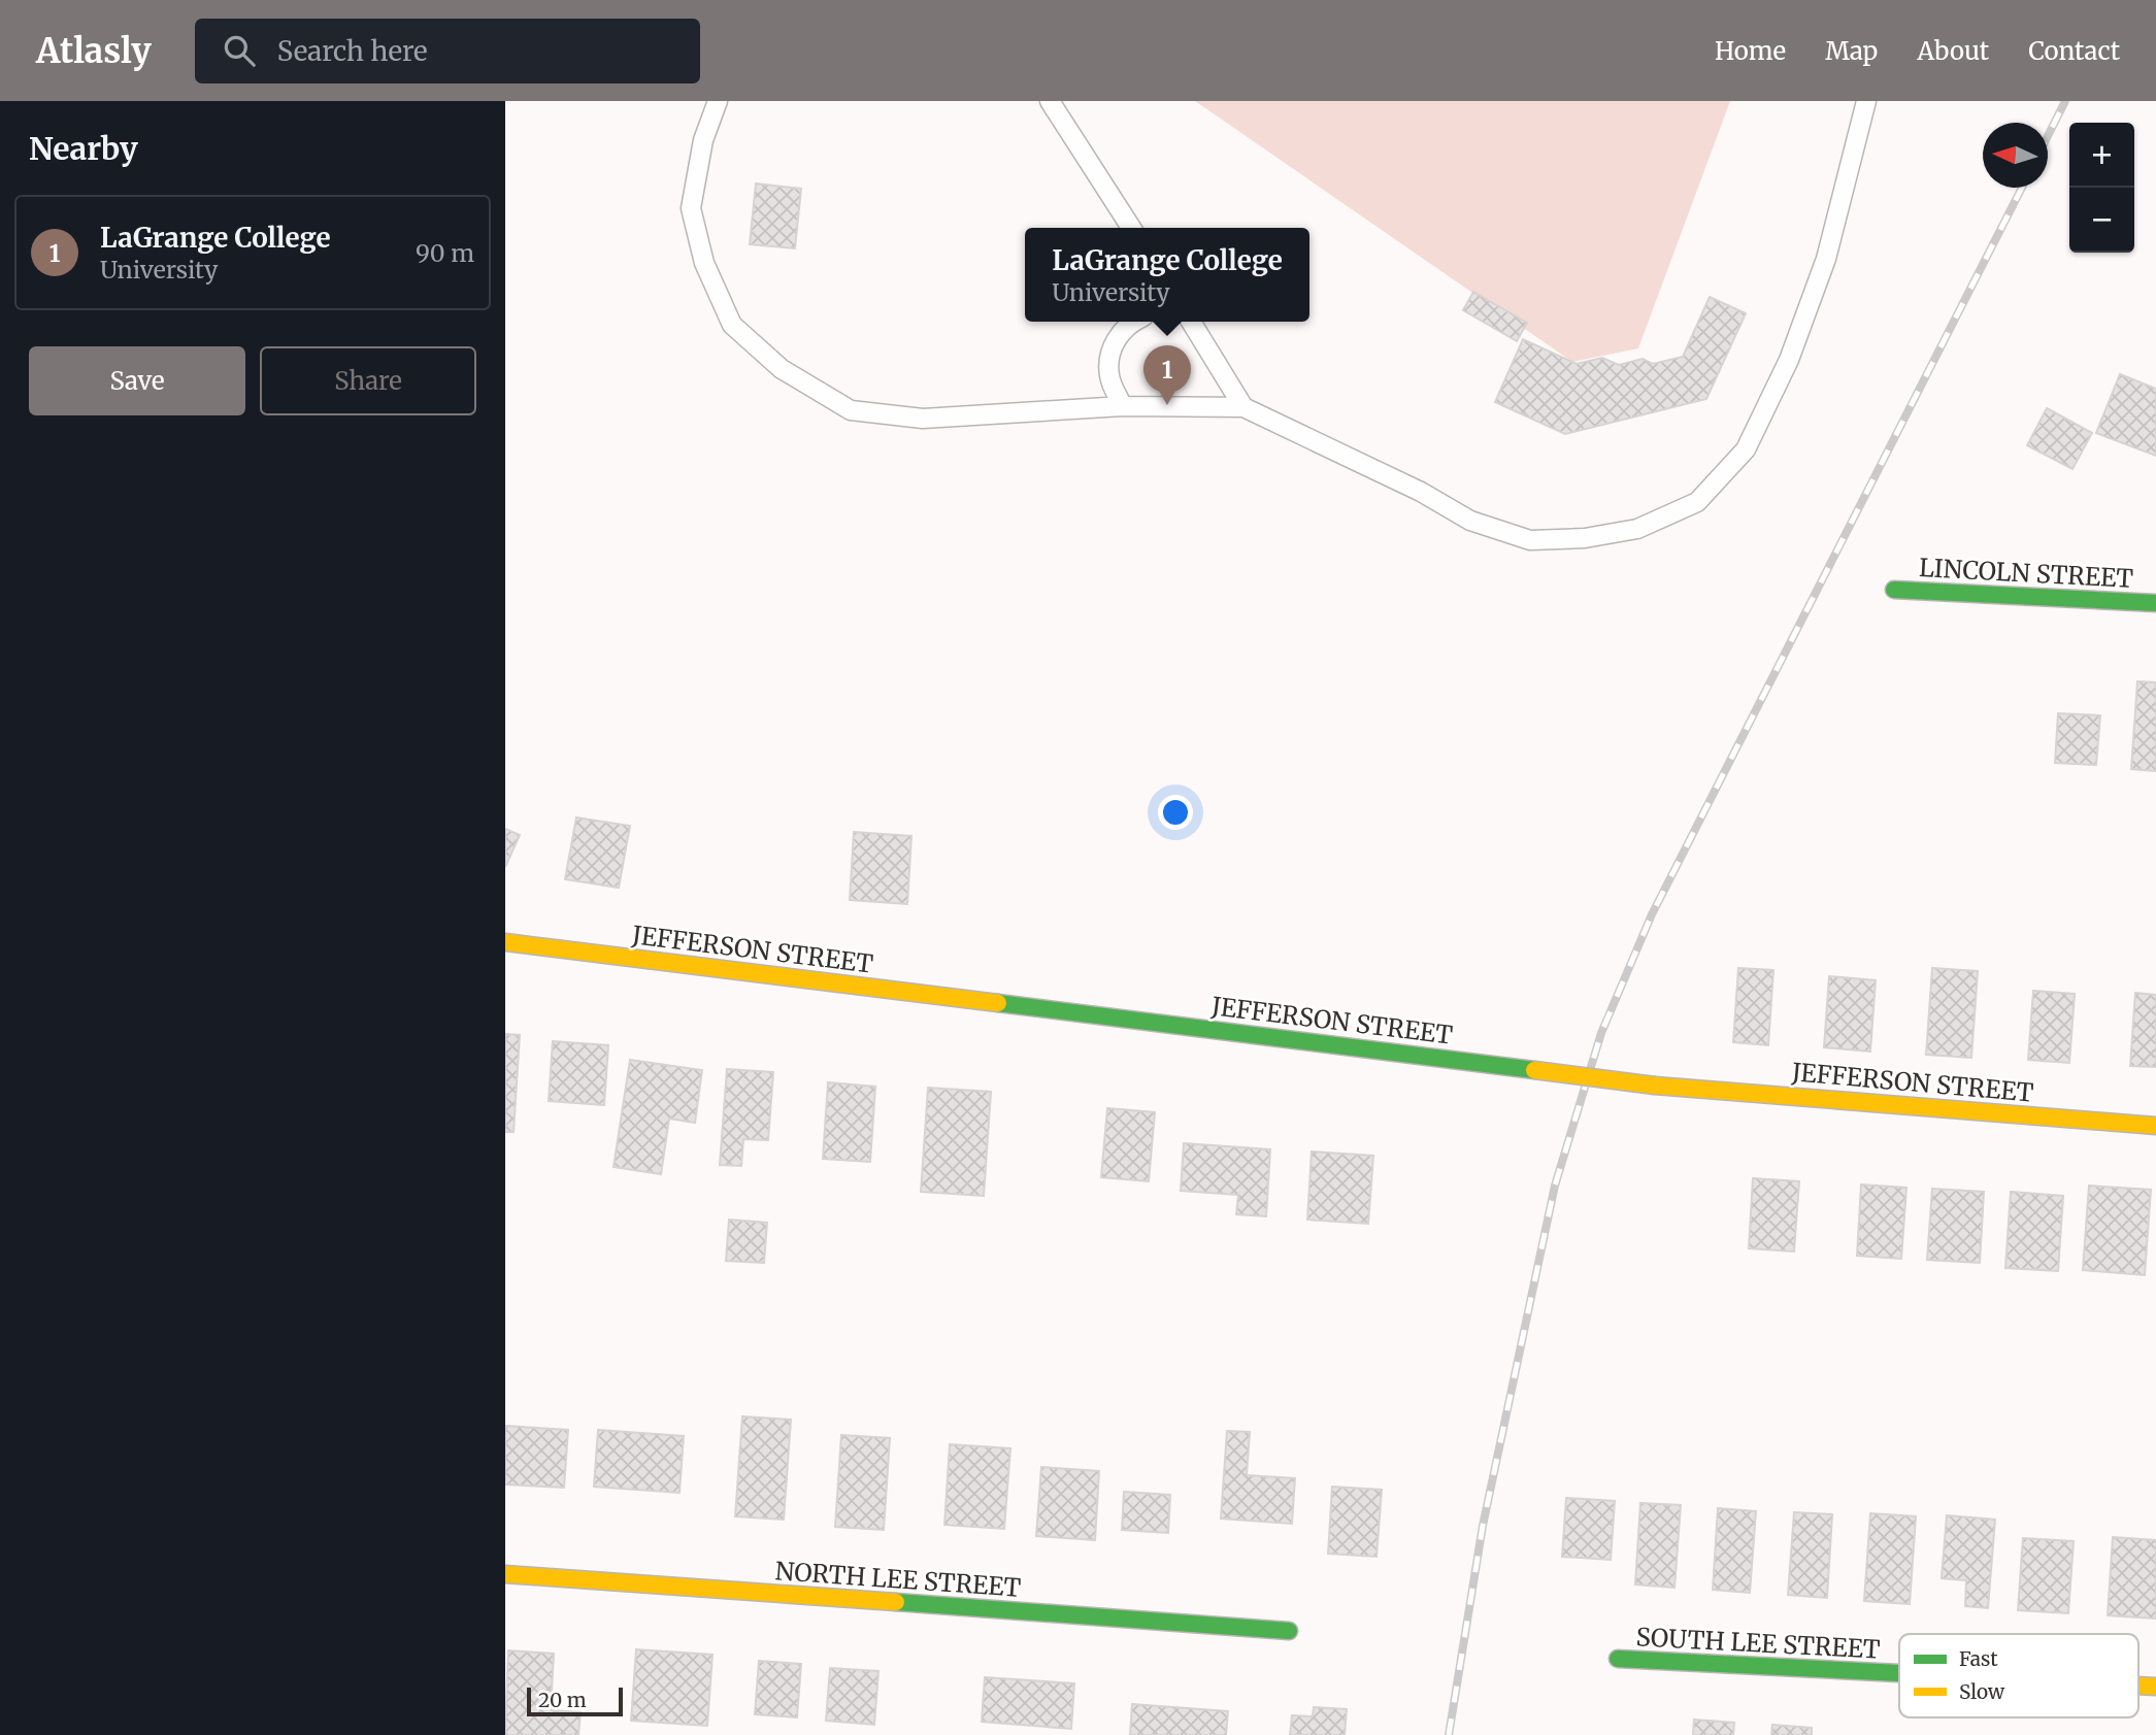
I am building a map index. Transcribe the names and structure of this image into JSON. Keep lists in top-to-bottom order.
{
  "streets": {
    "street": [
      "LINCOLN STREET",
      "JEFFERSON STREET",
      "NORTH LEE STREET",
      "SOUTH LEE STREET"
    ]
  },
  "legend": ["Fast", "Slow"],
  "scale_bar": "20 m",
  "north": "left",
  "page": {
    "header": "Atlasly",
    "search": "Search here",
    "nav": [
      "Home",
      "Map",
      "About",
      "Contact"
    ],
    "heading": "Nearby",
    "map_buttons": ["+", "−"],
    "list": [
      {
        "mark": "1",
        "name": "LaGrange College",
        "note": "University",
        "value": "90 m"
      }
    ],
    "popup": ["LaGrange College", "University"],
    "buttons": ["Save", "Share"],
    "pins": "1",
    "scale": "20 m"
  }
}
